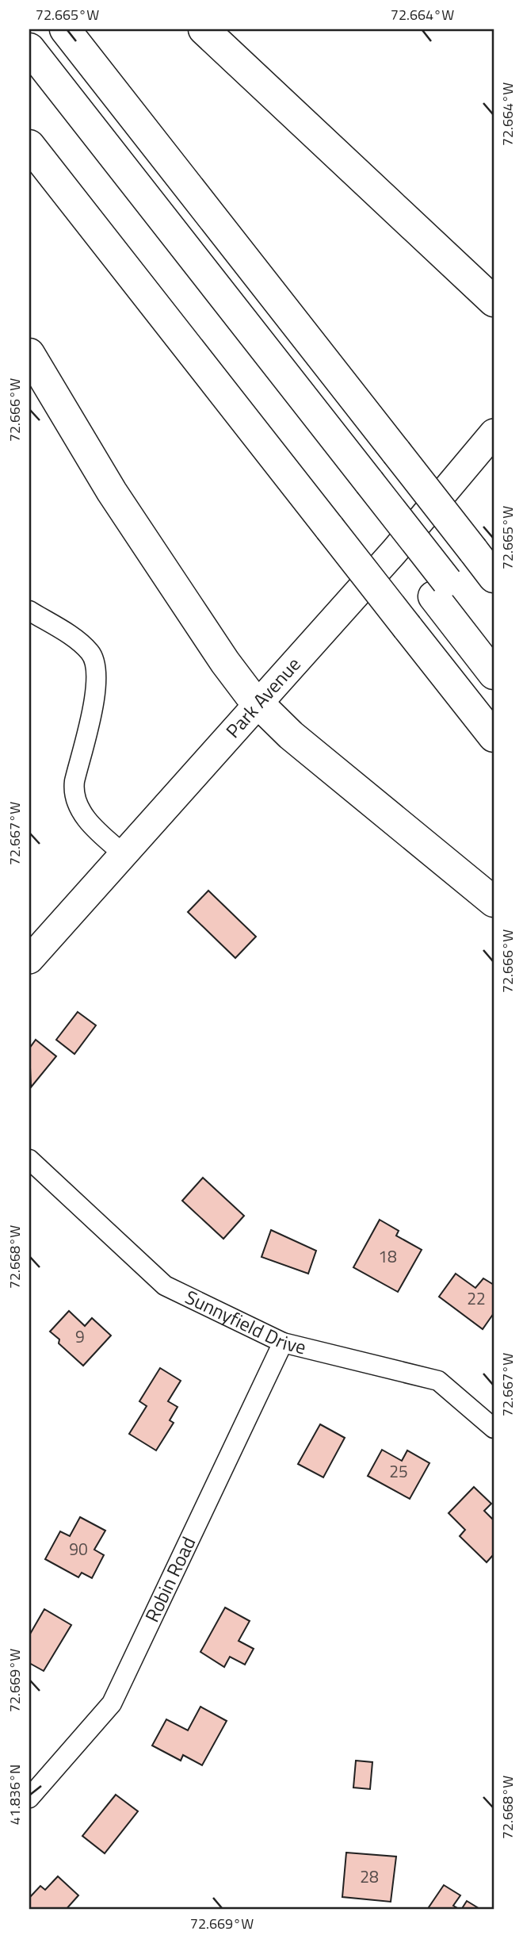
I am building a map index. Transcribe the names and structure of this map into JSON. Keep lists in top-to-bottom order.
{
  "streets": {
    "main road": ["Park Avenue"],
    "street": ["Sunnyfield Drive", "Robin Road"]
  },
  "crossings": [
    ["Sunnyfield Drive", "Robin Road"]
  ],
  "house_numbers": [
    "18",
    "22",
    "9",
    "25",
    "90",
    "28"
  ],
  "coordinates": [
    "72.665°W",
    "72.664°W",
    "72.666°W",
    "72.667°W",
    "72.668°W",
    "72.669°W",
    "41.836°N"
  ]
}
